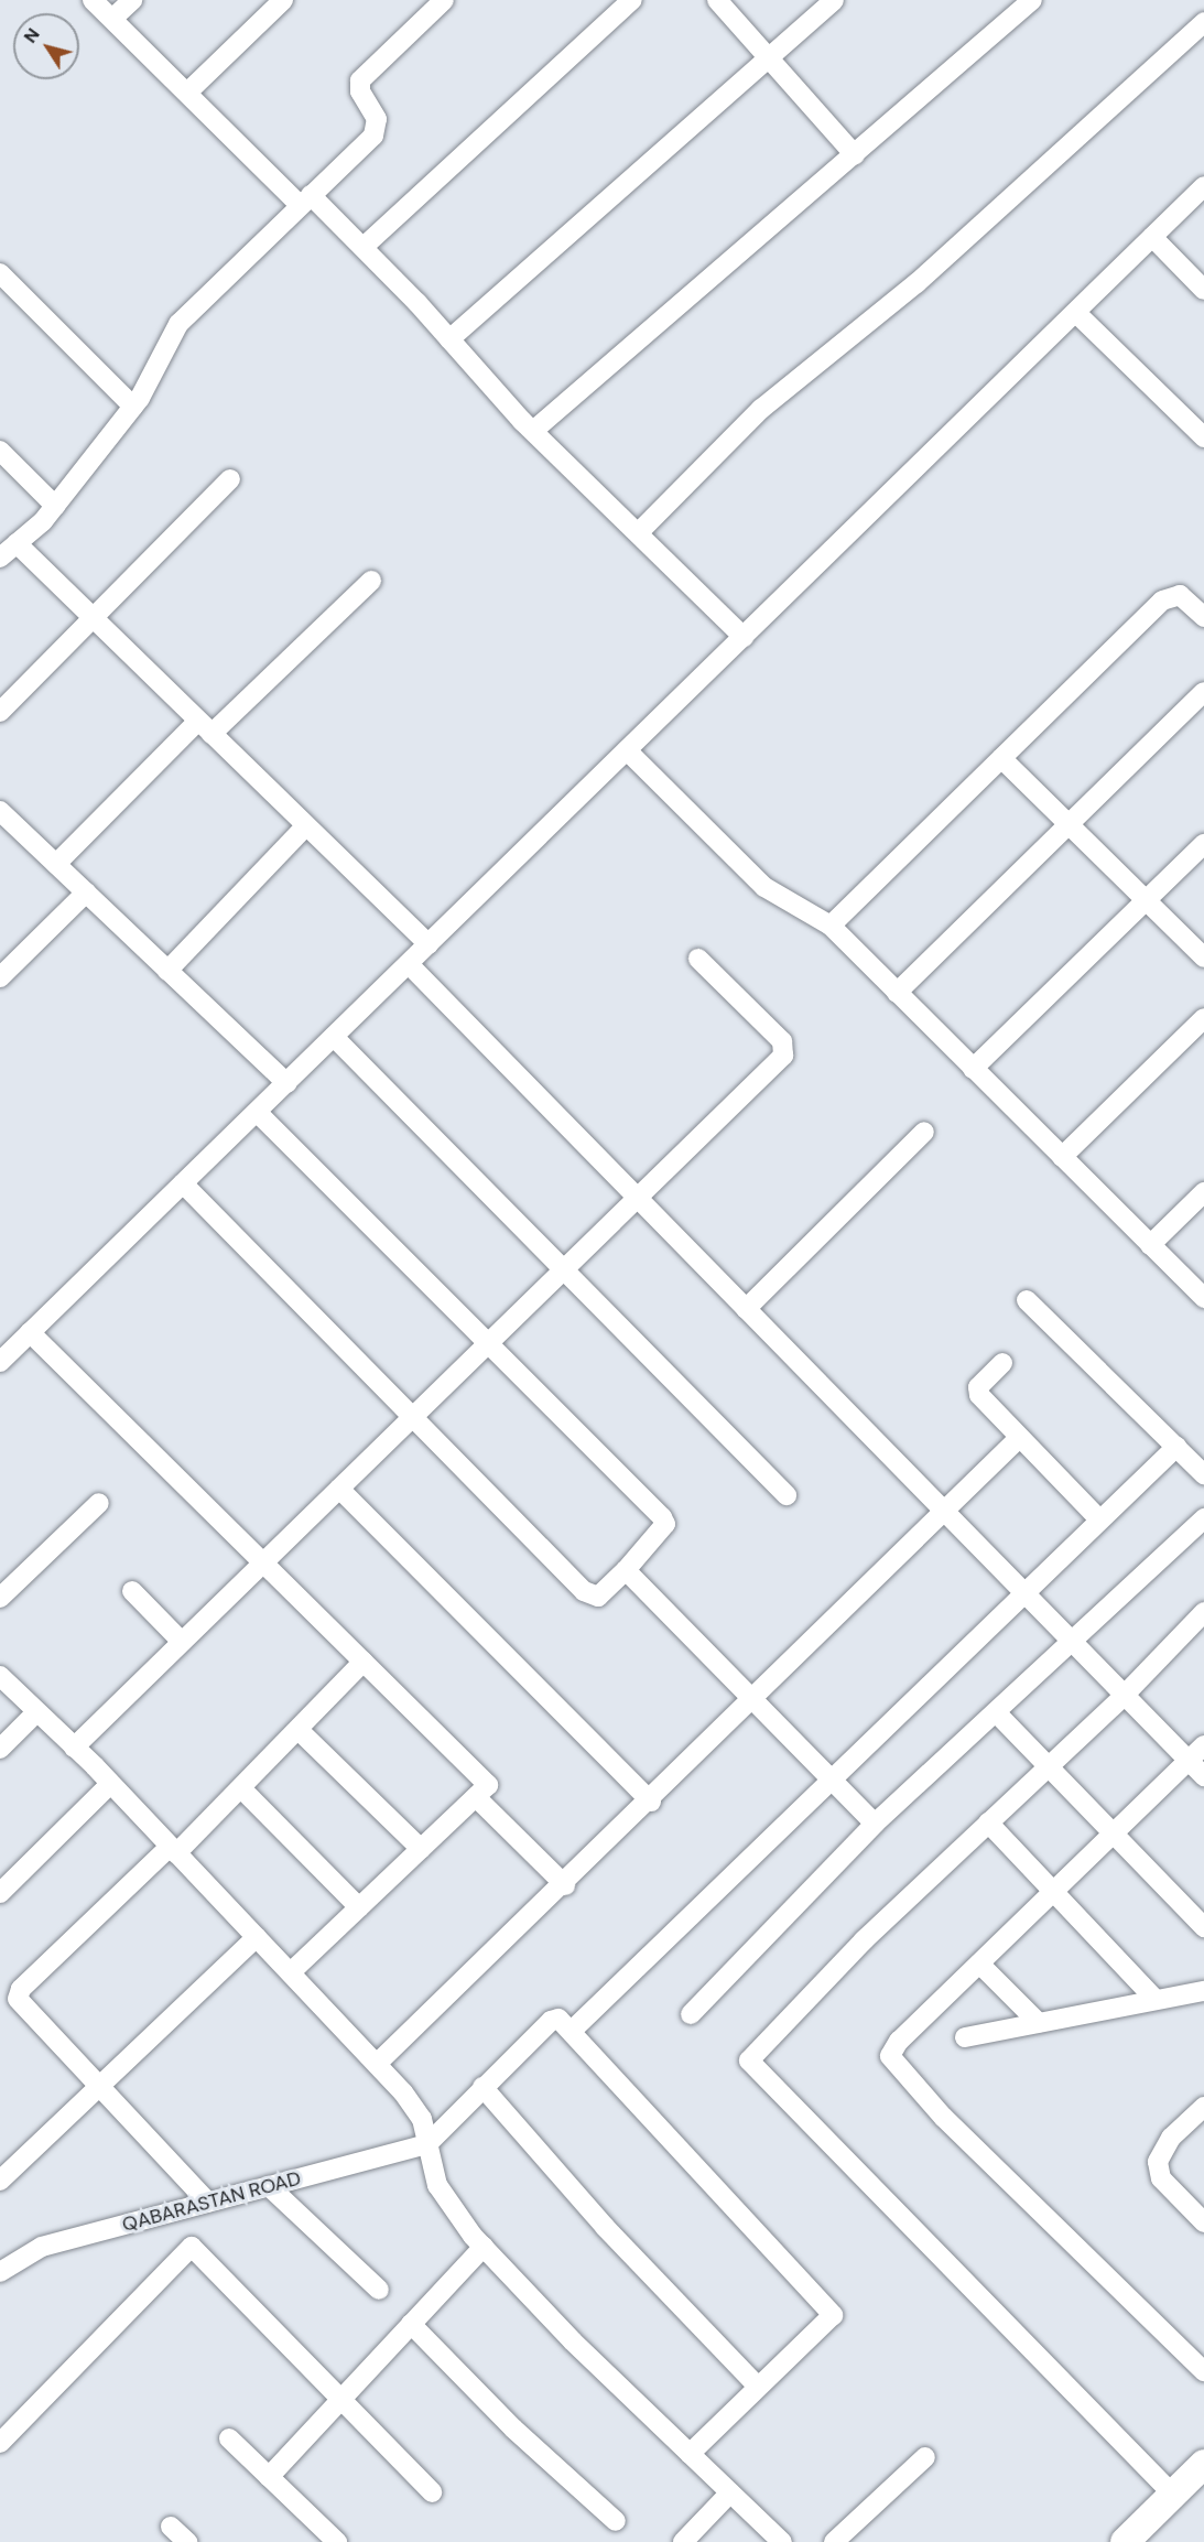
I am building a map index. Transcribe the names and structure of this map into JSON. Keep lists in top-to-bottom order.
{
  "streets": {
    "street": ["QABARASTAN ROAD"]
  },
  "north": "top left"
}
